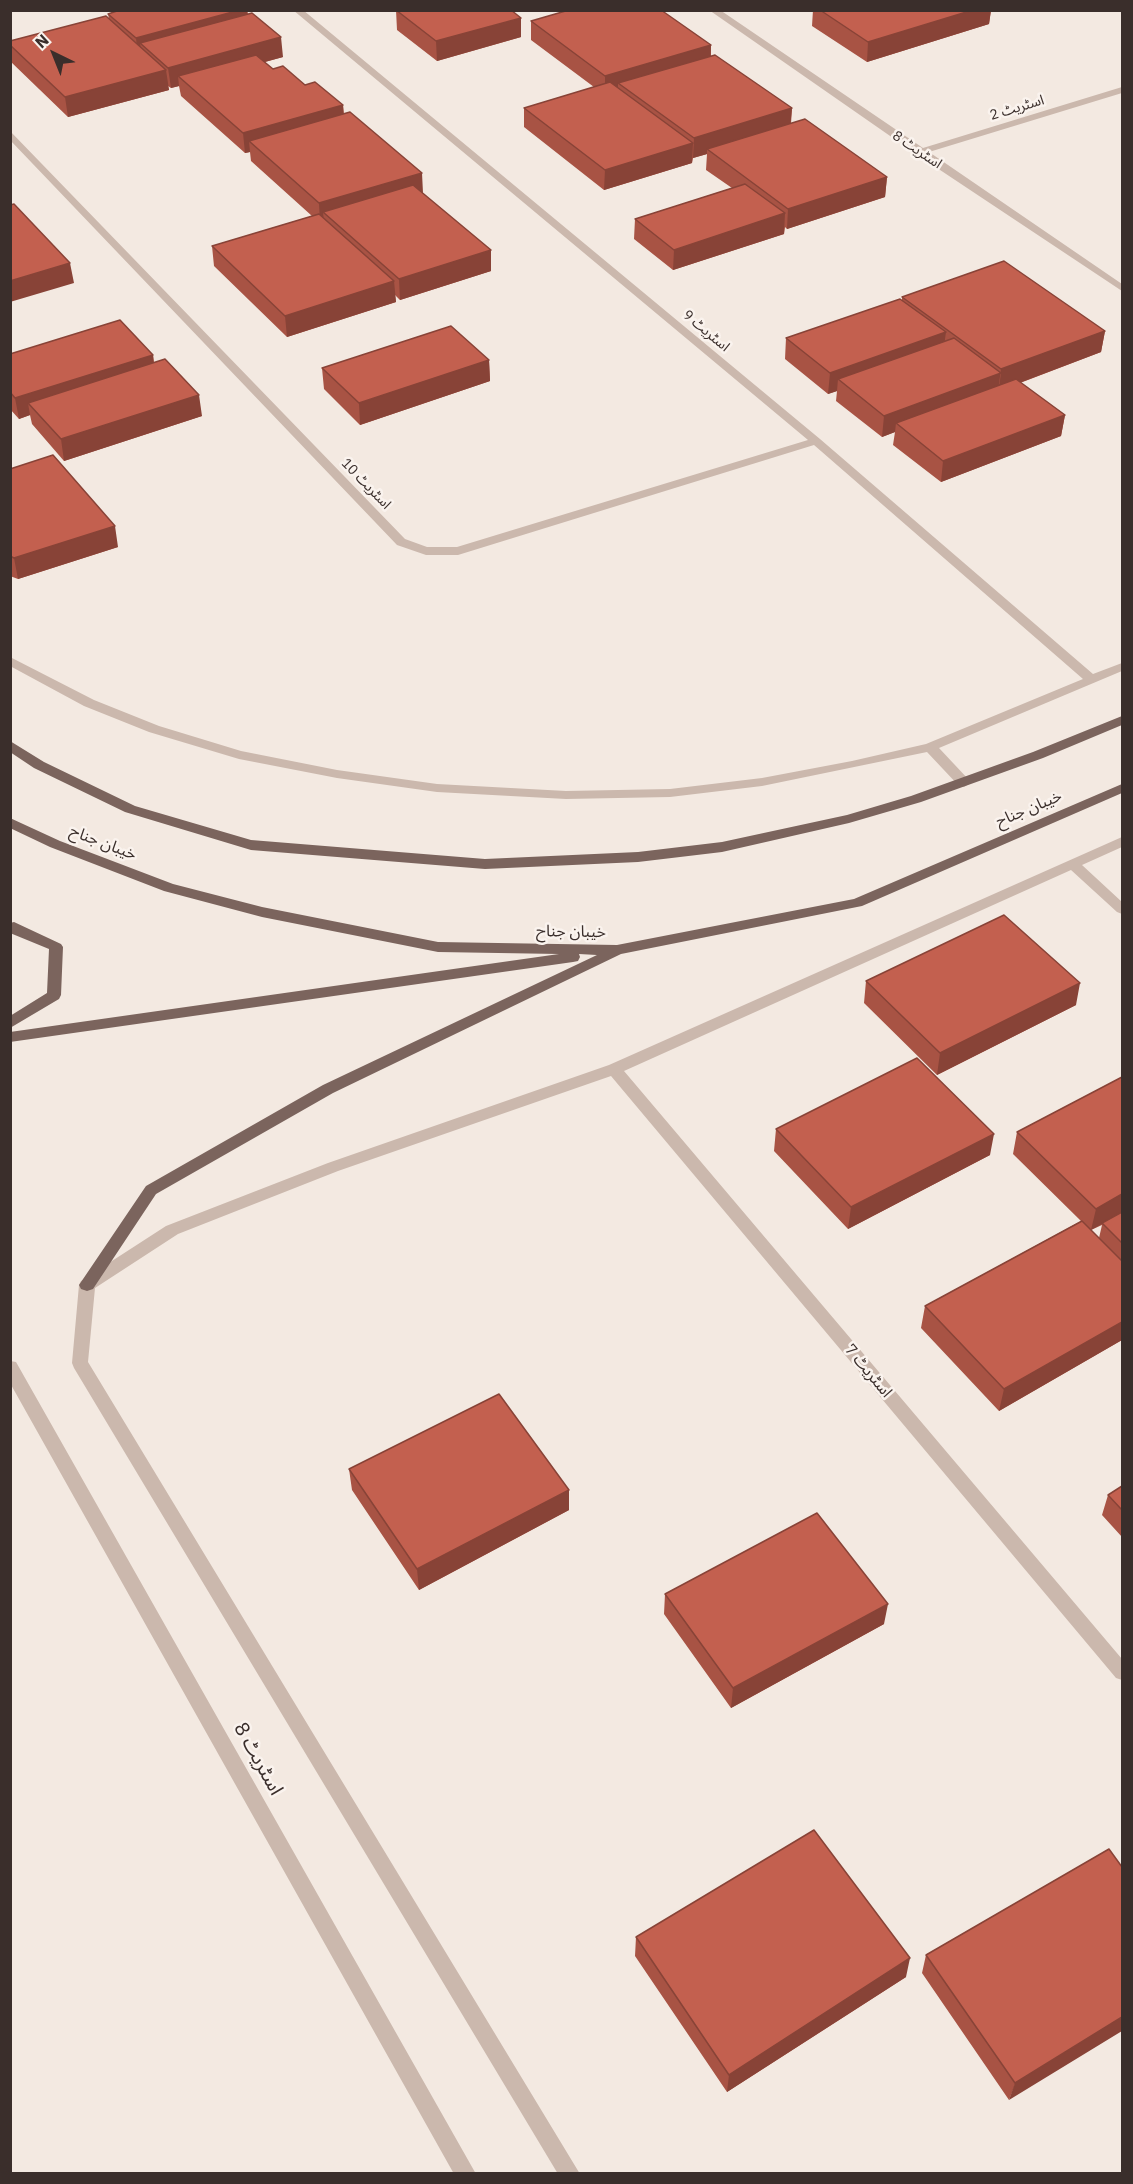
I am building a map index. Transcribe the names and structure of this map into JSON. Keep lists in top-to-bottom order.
{
  "streets": {
    "main road": ["خیبان جناح"],
    "street": [
      "اسٹریٹ 2",
      "اسٹریٹ 8",
      "اسٹریٹ 9",
      "اسٹریٹ 10",
      "اسٹریٹ 7"
    ]
  },
  "crossings": [
    ["اسٹریٹ 2", "اسٹریٹ 8"],
    ["اسٹریٹ 9", "اسٹریٹ 10"]
  ],
  "north": "top left"
}
